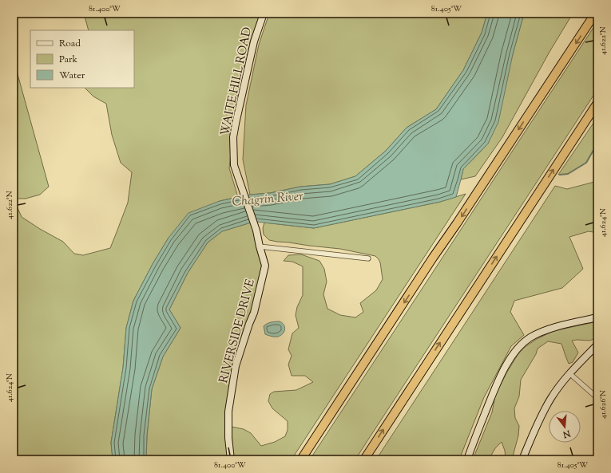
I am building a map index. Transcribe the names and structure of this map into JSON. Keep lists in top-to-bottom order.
{
  "streets": {
    "street": ["WAITE HILL ROAD", "RIVERSIDE DRIVE"]
  },
  "crossings": [
    ["WAITE HILL ROAD", "RIVERSIDE DRIVE"]
  ],
  "water": ["Chagrin River"],
  "legend": ["Road", "Park", "Water"],
  "north": "bottom",
  "coordinates": [
    "81.400°W",
    "81.405°W",
    "41.622°N",
    "41.624°N",
    "41.626°N"
  ]
}
